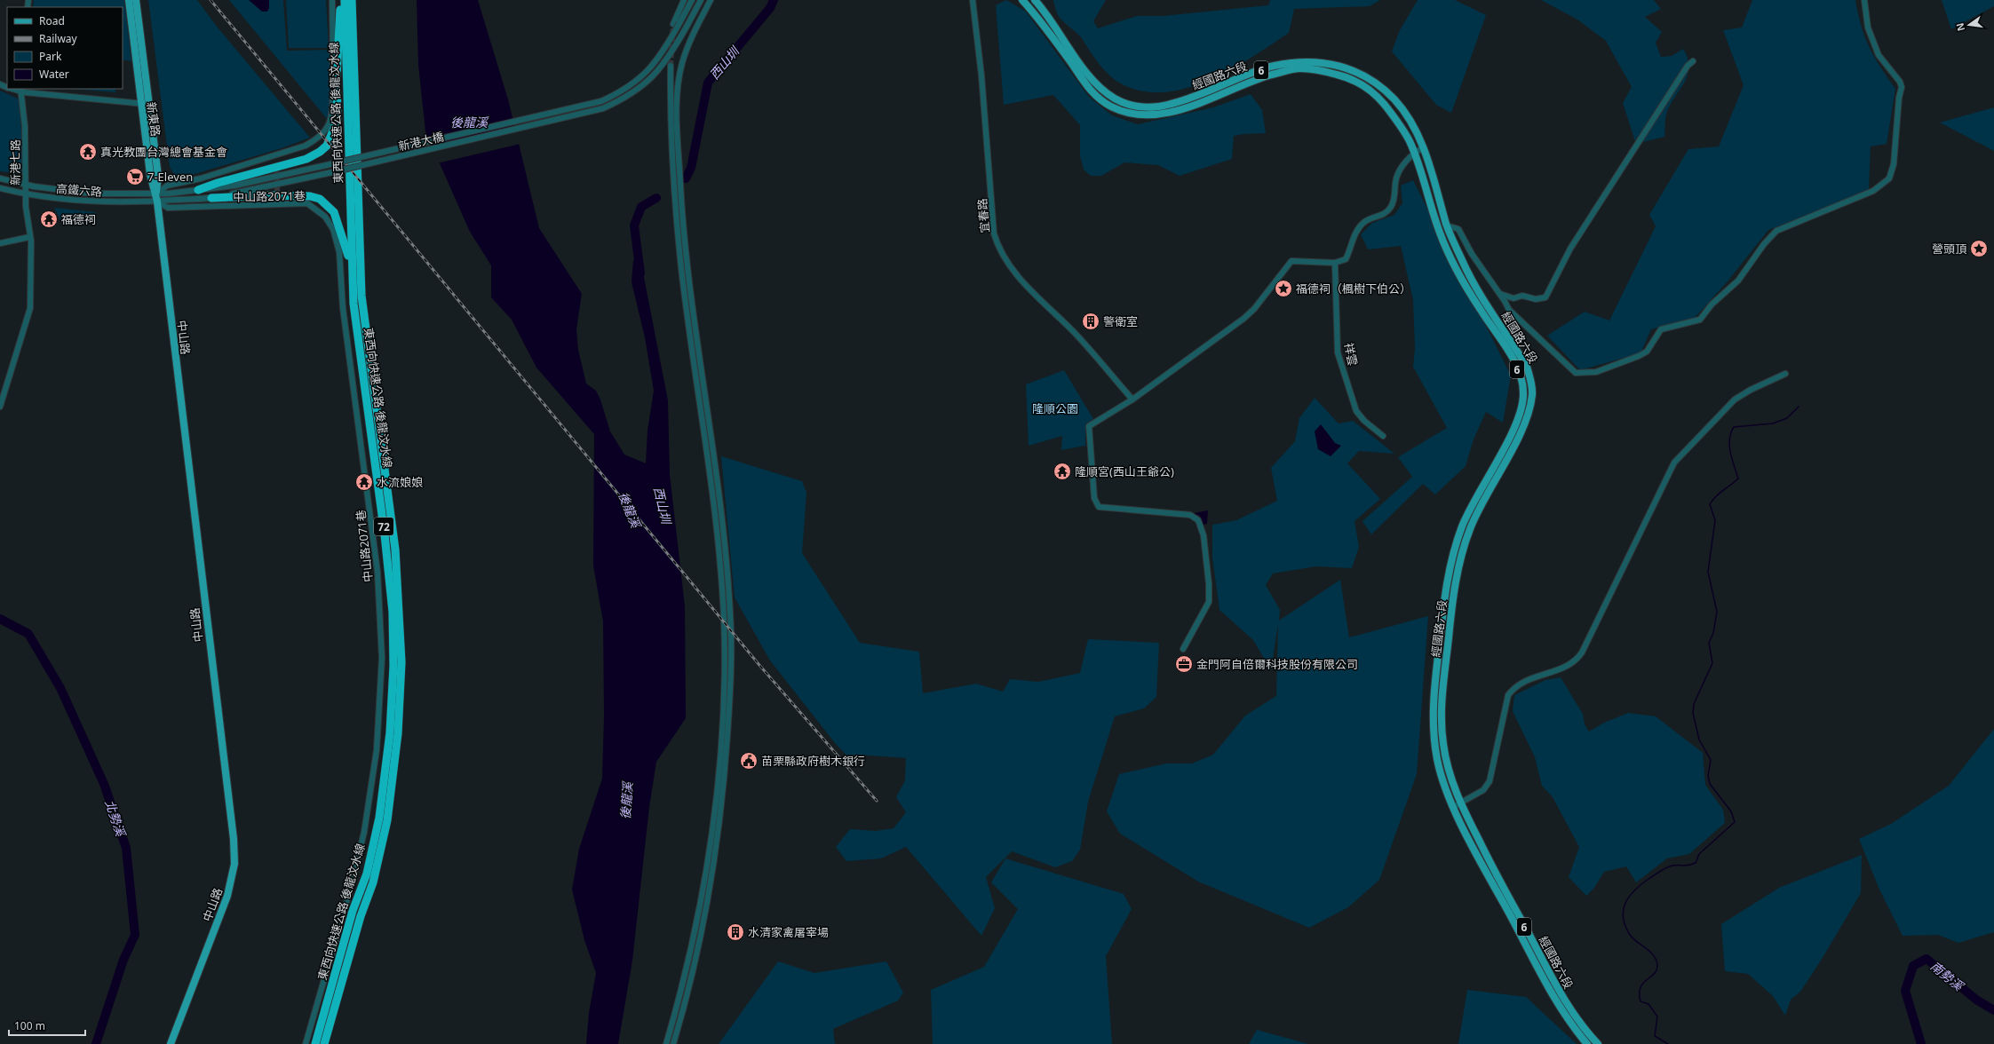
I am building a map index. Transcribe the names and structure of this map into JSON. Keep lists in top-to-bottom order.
{
  "streets": {
    "highway": ["東西向快速公路 後龍汶水線", "72"],
    "main road": [
      "6",
      "經國路六段",
      "新東路",
      "中山路"
    ],
    "street": [
      "新港大橋",
      "新港七路",
      "高鐵六路",
      "中山路2071巷",
      "宜春路",
      "祥雲"
    ]
  },
  "crossings": [
    ["新東路", "新港大橋"],
    ["新東路", "高鐵六路"],
    ["新東路", "中山路2071巷"],
    ["新東路", "中山路"],
    ["新港大橋", "高鐵六路"],
    ["新港大橋", "中山路2071巷"],
    ["新港大橋", "中山路"],
    ["新港七路", "高鐵六路"],
    ["高鐵六路", "中山路2071巷"],
    ["高鐵六路", "中山路"],
    ["中山路2071巷", "中山路"]
  ],
  "water": [
    "西山圳",
    "後龍溪",
    "北勢溪",
    "南勢溪"
  ],
  "parks": ["隆順公園"],
  "places": {
    "temple": [
      "真光教團台灣總會基金會",
      "福德祠",
      "隆順宮(西山王爺公)",
      "水流娘娘"
    ],
    "supermarket": ["7-Eleven"],
    "place": ["營頭頂", "福德祠（楓樹下伯公）"],
    "building": ["警衛室", "水清家禽屠宰場"],
    "office": ["金門阿自倍爾科技股份有限公司"],
    "public building": ["苗栗縣政府樹木銀行"]
  },
  "legend": [
    "Road",
    "Railway",
    "Park",
    "Water"
  ],
  "scale_bar": "100 m",
  "north": "left"
}
